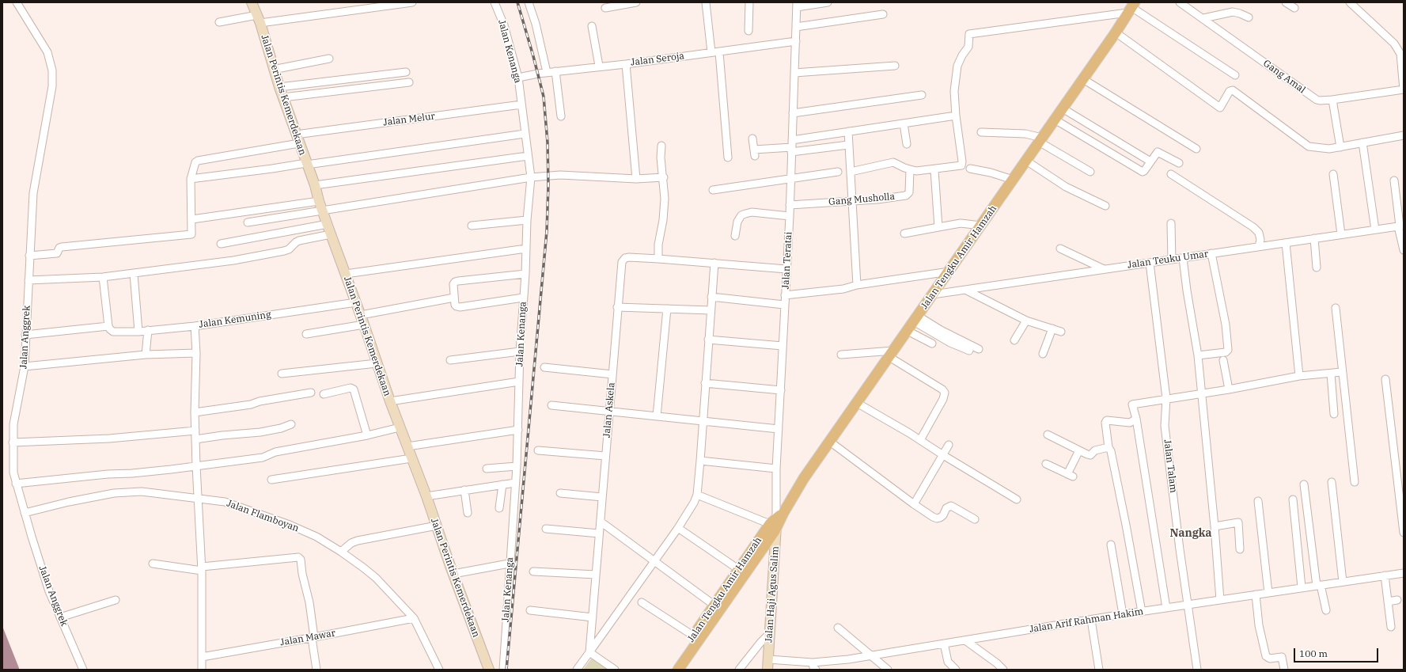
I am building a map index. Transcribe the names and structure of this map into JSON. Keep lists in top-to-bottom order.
{
  "streets": {
    "main road": ["Jalan Tengku Amir Hamzah"],
    "street": [
      "Jalan Kenanga",
      "Jalan Seroja",
      "Gang Amal",
      "Jalan Perintis Kemerdekaan",
      "Jalan Melur",
      "Gang Musholla",
      "Jalan Teuku Umar",
      "Jalan Teratai",
      "Jalan Kemuning",
      "Jalan Anggrek",
      "Jalan Askela",
      "Jalan Talam",
      "Jalan Flamboyan",
      "Jalan Haji Agus Salim",
      "Jalan Arif Rahman Hakim",
      "Jalan Mawar"
    ]
  },
  "crossings": [
    ["Jalan Kenanga", "Jalan Seroja"],
    ["Jalan Kenanga", "Jalan Melur"],
    ["Jalan Seroja", "Jalan Teratai"],
    ["Jalan Perintis Kemerdekaan", "Jalan Melur"],
    ["Jalan Perintis Kemerdekaan", "Jalan Kemuning"],
    ["Gang Musholla", "Jalan Teratai"],
    ["Jalan Tengku Amir Hamzah", "Jalan Teuku Umar"],
    ["Jalan Tengku Amir Hamzah", "Jalan Teratai"],
    ["Jalan Tengku Amir Hamzah", "Jalan Haji Agus Salim"],
    ["Jalan Teuku Umar", "Jalan Talam"],
    ["Jalan Teratai", "Jalan Askela"],
    ["Jalan Teratai", "Jalan Haji Agus Salim"],
    ["Jalan Kemuning", "Jalan Anggrek"],
    ["Jalan Anggrek", "Jalan Flamboyan"],
    ["Jalan Talam", "Jalan Arif Rahman Hakim"],
    ["Jalan Flamboyan", "Jalan Mawar"],
    ["Jalan Haji Agus Salim", "Jalan Arif Rahman Hakim"]
  ],
  "districts": ["Nangka"],
  "scale_bar": "100 m"
}
